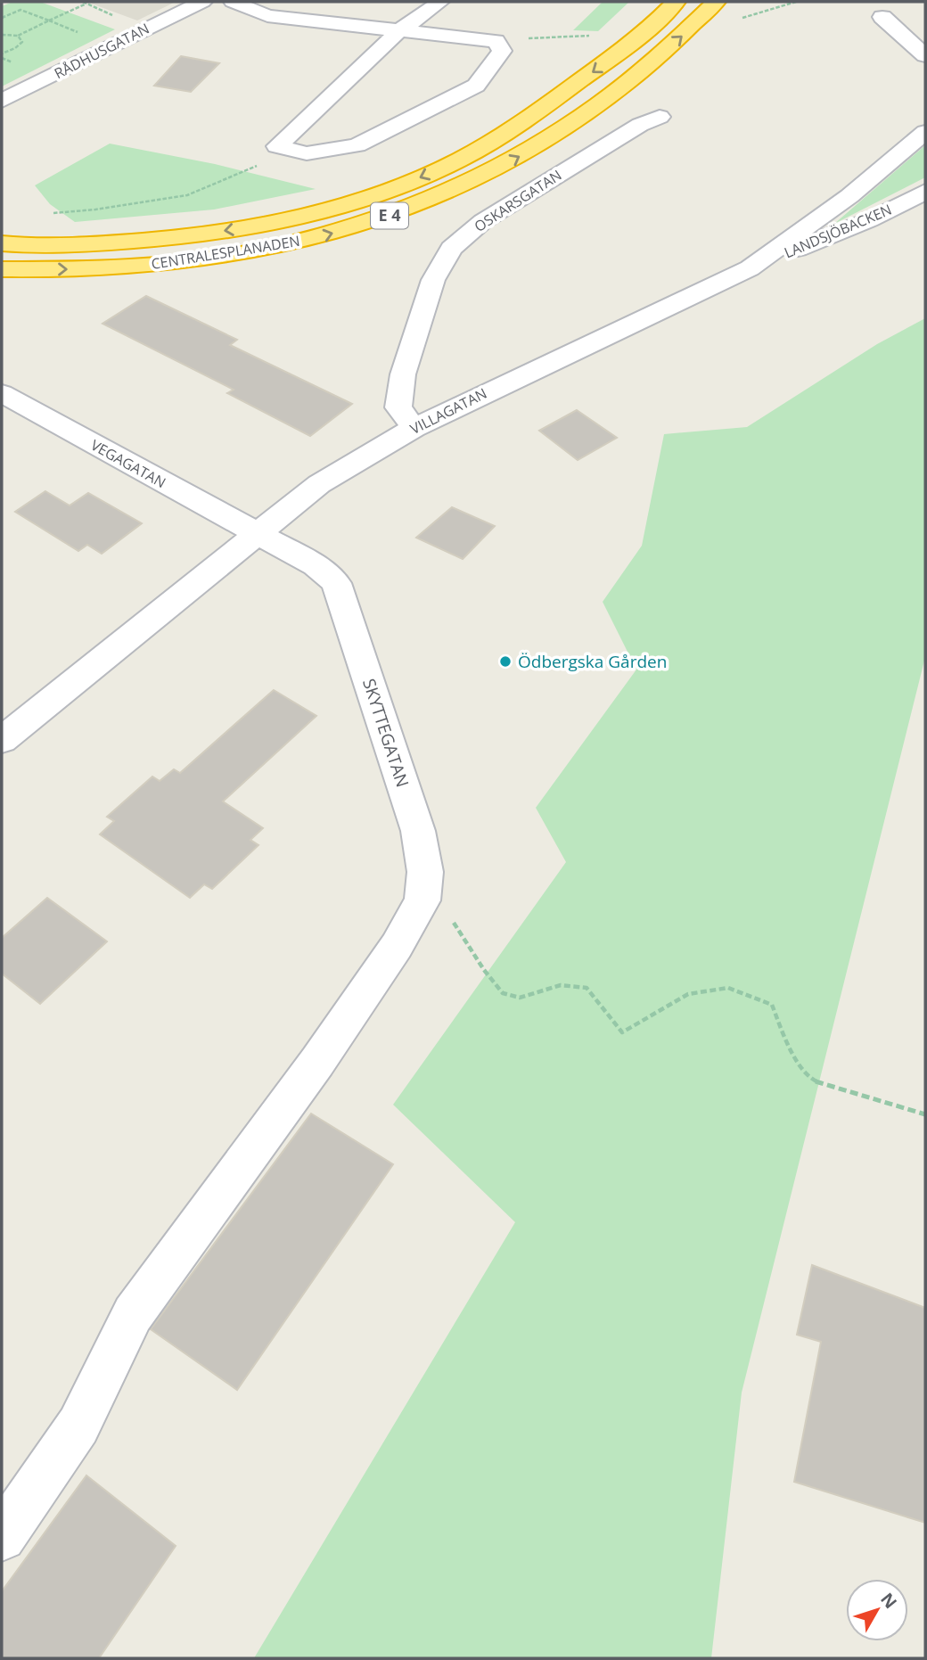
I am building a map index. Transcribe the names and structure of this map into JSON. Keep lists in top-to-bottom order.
{
  "streets": {
    "highway": ["E 4", "CENTRALESPLANADEN"],
    "street": [
      "RÅDHUSGATAN",
      "OSKARSGATAN",
      "LANDSJÖBACKEN",
      "VILLAGATAN",
      "VEGAGATAN",
      "SKYTTEGATAN"
    ]
  },
  "crossings": [
    ["OSKARSGATAN", "VILLAGATAN"],
    ["LANDSJÖBACKEN", "VILLAGATAN"],
    ["VILLAGATAN", "VEGAGATAN"],
    ["VILLAGATAN", "SKYTTEGATAN"],
    ["VEGAGATAN", "SKYTTEGATAN"]
  ],
  "places": ["Ödbergska Gården"],
  "north": "top right"
}
